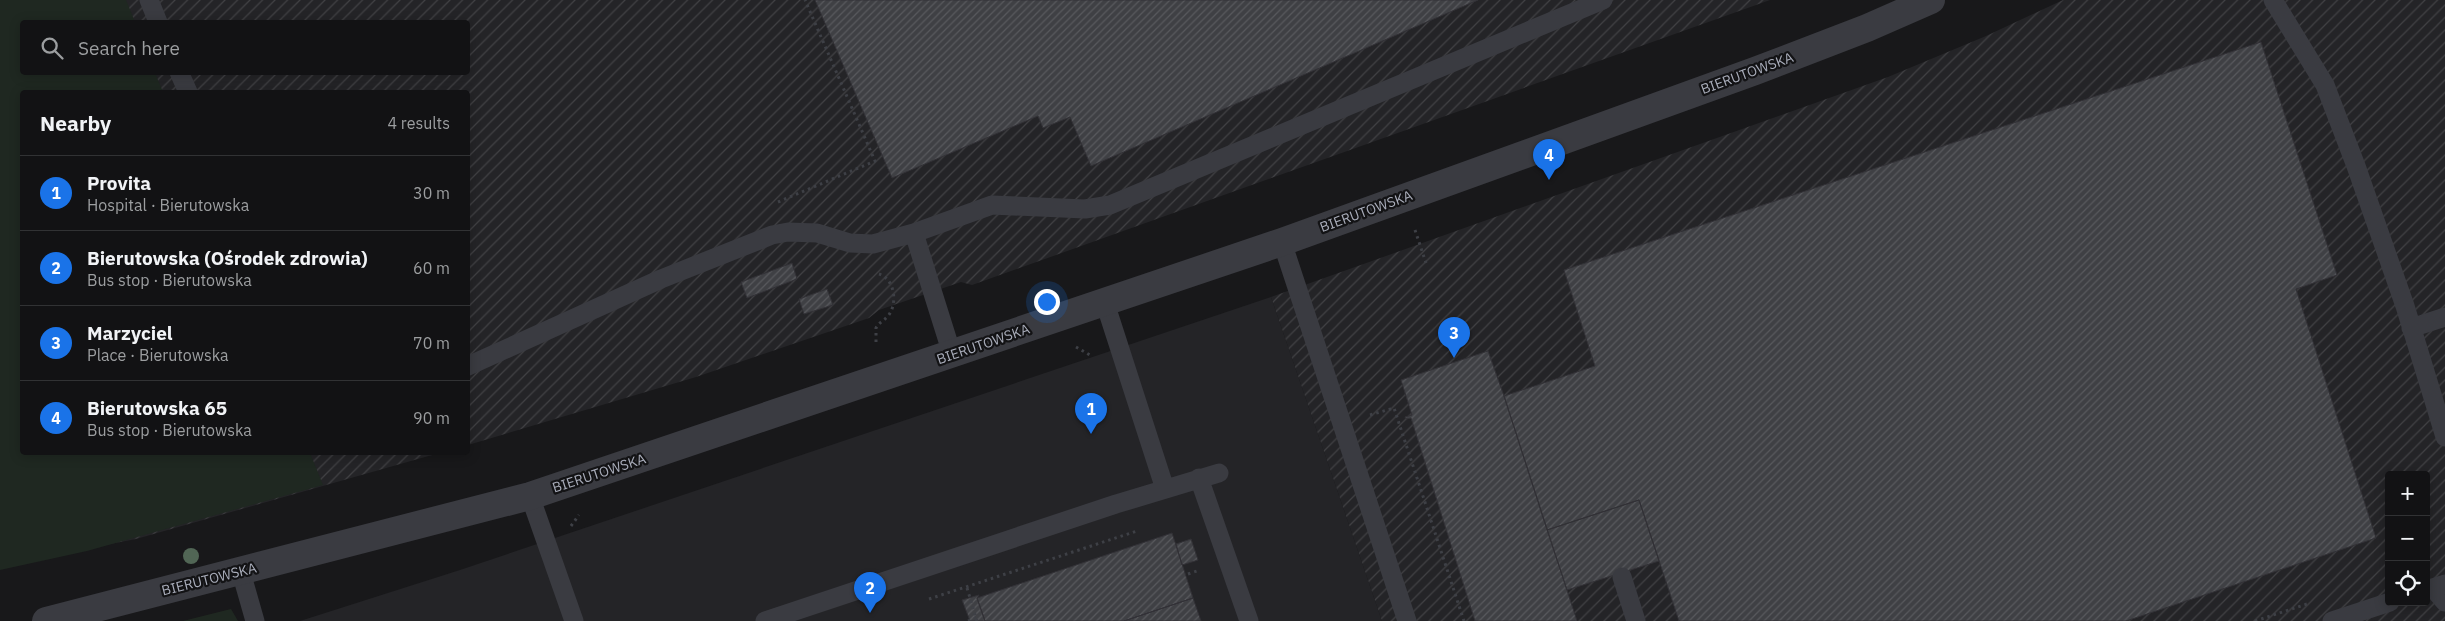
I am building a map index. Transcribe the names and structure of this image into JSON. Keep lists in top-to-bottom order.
{
  "streets": {
    "street": ["BIERUTOWSKA"]
  },
  "page": {
    "search": "Search here",
    "heading": ["Nearby", "4 results"],
    "pins": [
      "4",
      "3",
      "1",
      "2"
    ],
    "list": [
      {
        "mark": "1",
        "name": "Provita",
        "note": "Hospital · Bierutowska",
        "value": "30 m"
      },
      {
        "mark": "2",
        "name": "Bierutowska (Ośrodek zdrowia)",
        "note": "Bus stop · Bierutowska",
        "value": "60 m"
      },
      {
        "mark": "3",
        "name": "Marzyciel",
        "note": "Place · Bierutowska",
        "value": "70 m"
      },
      {
        "mark": "4",
        "name": "Bierutowska 65",
        "note": "Bus stop · Bierutowska",
        "value": "90 m"
      }
    ],
    "map_buttons": ["+", "−"]
  }
}
